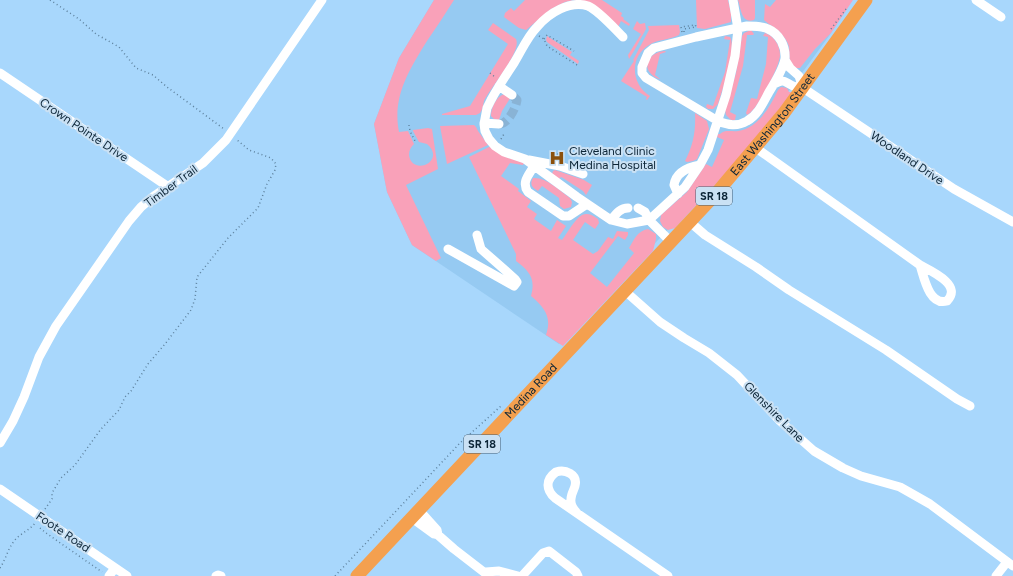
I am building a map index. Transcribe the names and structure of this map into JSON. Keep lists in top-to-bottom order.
{
  "streets": {
    "highway": ["East Washington Street", "SR 18", "Medina Road"],
    "street": [
      "Crown Pointe Drive",
      "Woodland Drive",
      "Timber Trail",
      "Glenshire Lane",
      "Foote Road"
    ]
  },
  "crossings": [
    ["East Washington Street", "Woodland Drive"],
    ["East Washington Street", "Medina Road"],
    ["East Washington Street", "Glenshire Lane"],
    ["Crown Pointe Drive", "Timber Trail"]
  ],
  "places": {
    "hospital": ["Cleveland Clinic Medina Hospital"]
  }
}
